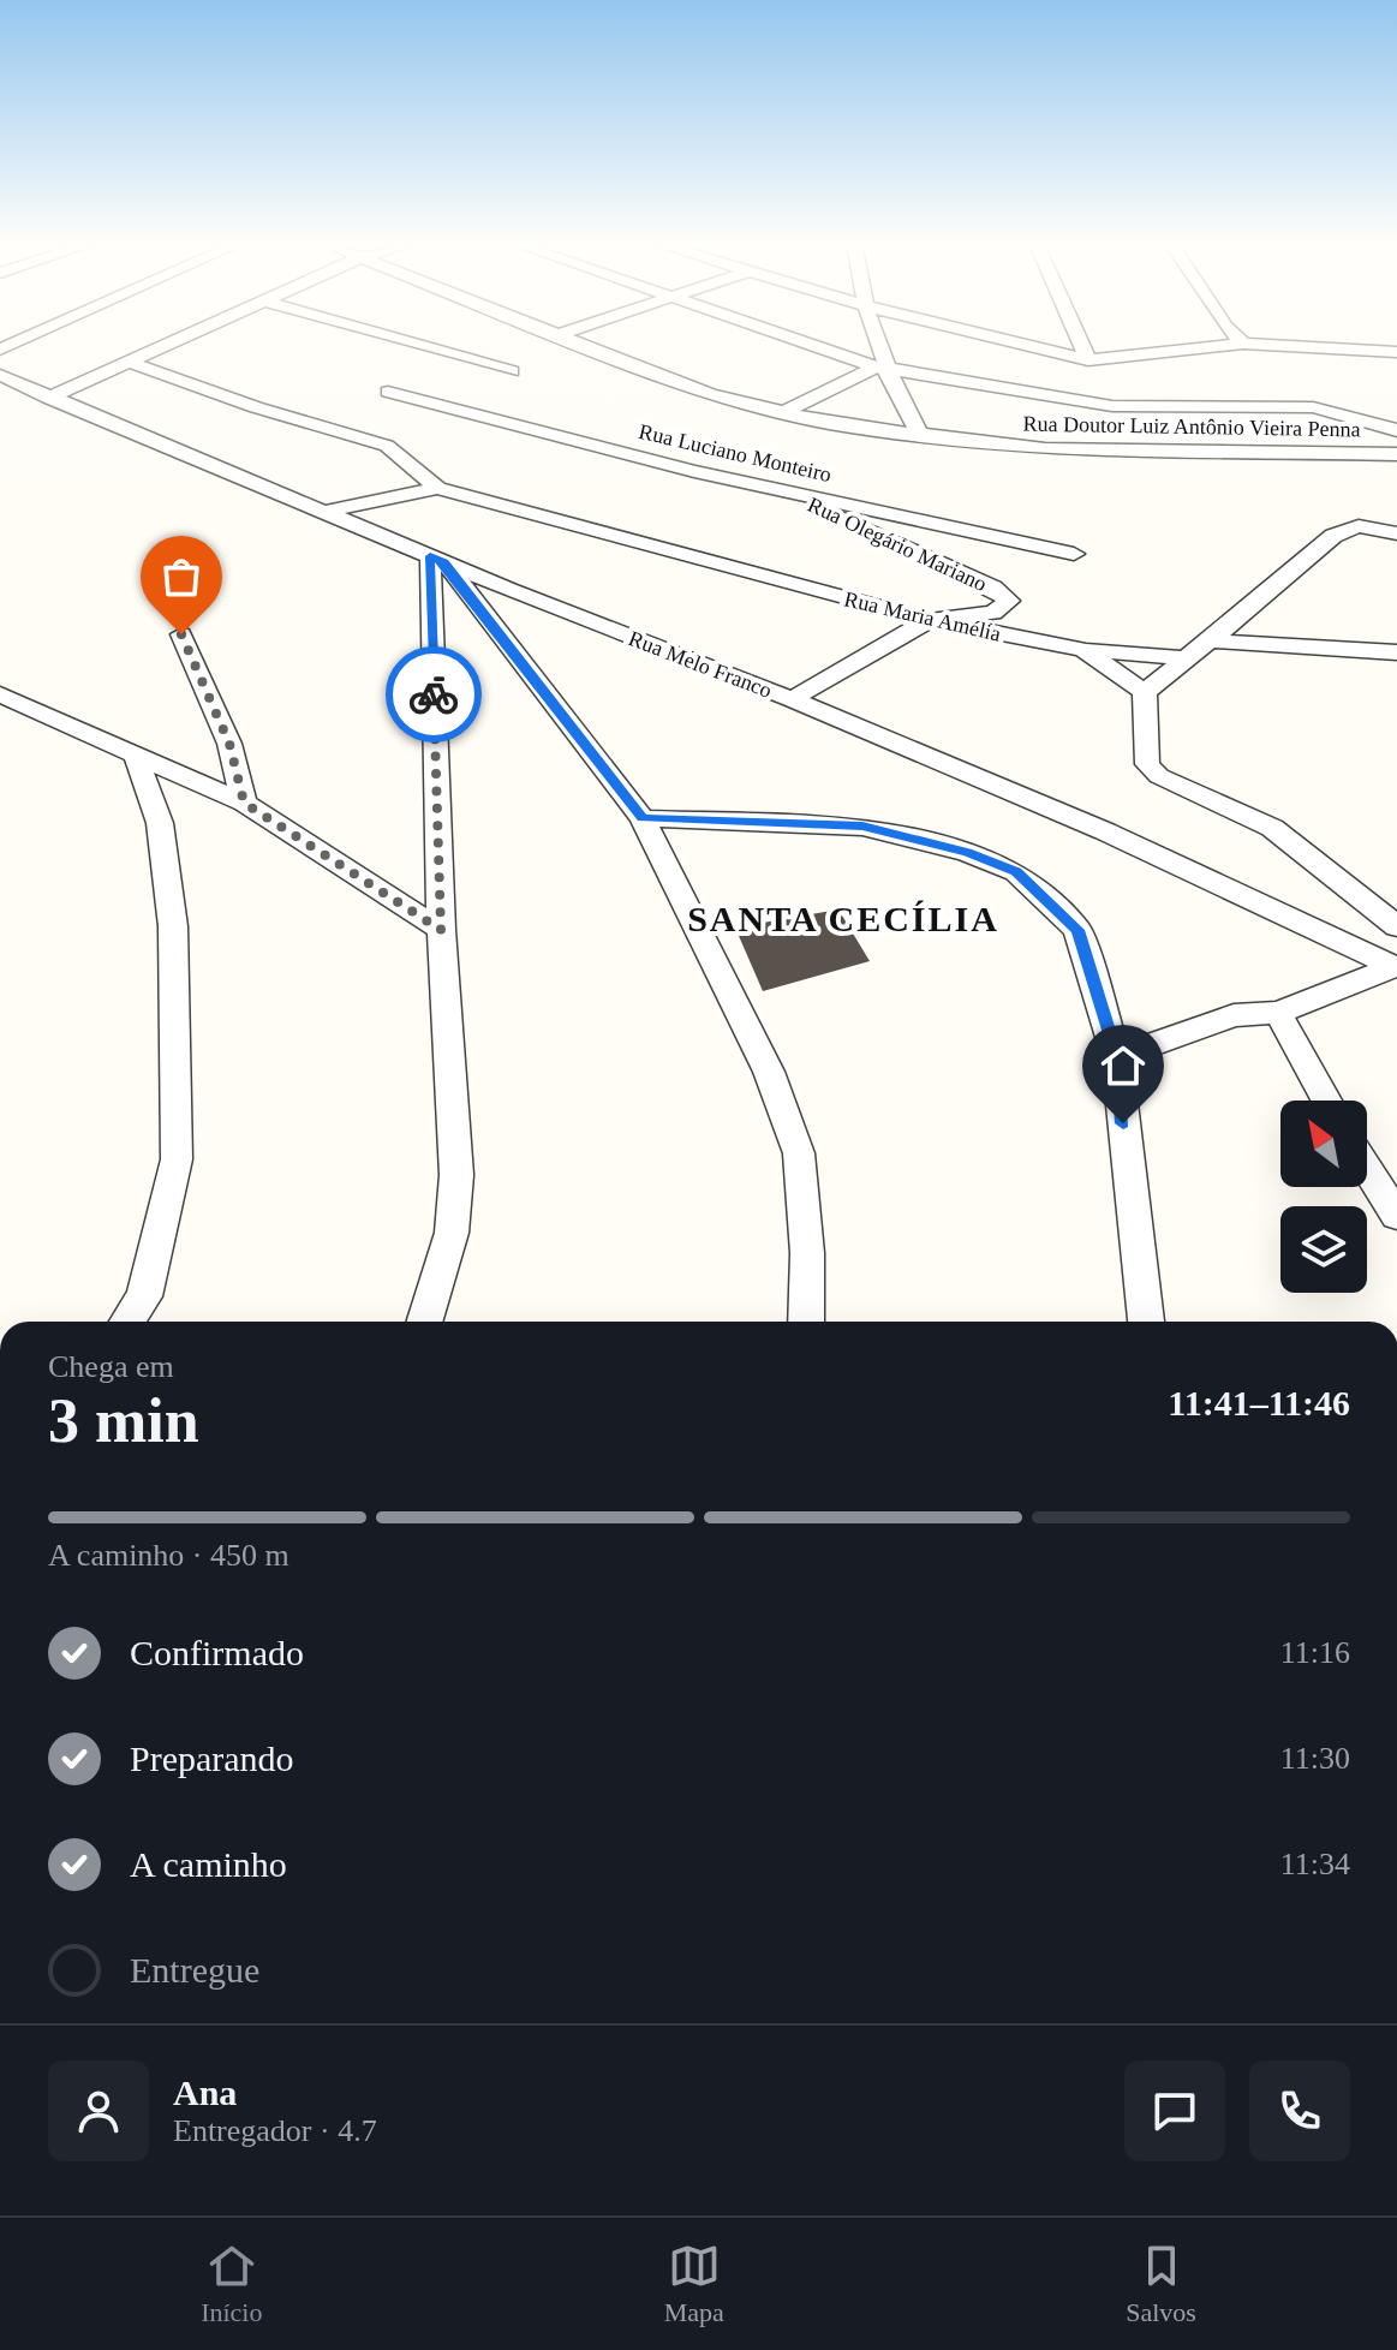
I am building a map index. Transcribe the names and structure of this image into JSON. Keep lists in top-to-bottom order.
{
  "streets": {
    "street": [
      "Rua Doutor Luiz Antônio Vieira Penna",
      "Rua Luciano Monteiro",
      "Rua Olegário Mariano",
      "Rua Maria Amélia",
      "Rua Melo Franco"
    ]
  },
  "crossings": [
    ["Rua Luciano Monteiro", "Rua Olegário Mariano"],
    ["Rua Olegário Mariano", "Rua Maria Amélia"],
    ["Rua Olegário Mariano", "Rua Melo Franco"],
    ["Rua Maria Amélia", "Rua Melo Franco"]
  ],
  "districts": ["SANTA CECÍLIA"],
  "north": "top left",
  "page": {
    "heading": ["3 min", "Chega em", "11:41–11:46"],
    "panel": ["Ana", "Entregador · 4.7"],
    "bar": "A caminho · 450 m",
    "list": [
      ["Confirmado", "11:16"],
      ["Preparando", "11:30"],
      ["A caminho", "11:34"],
      "Entregue"
    ],
    "tabs": ["Início", "Mapa", "Salvos"]
  }
}
